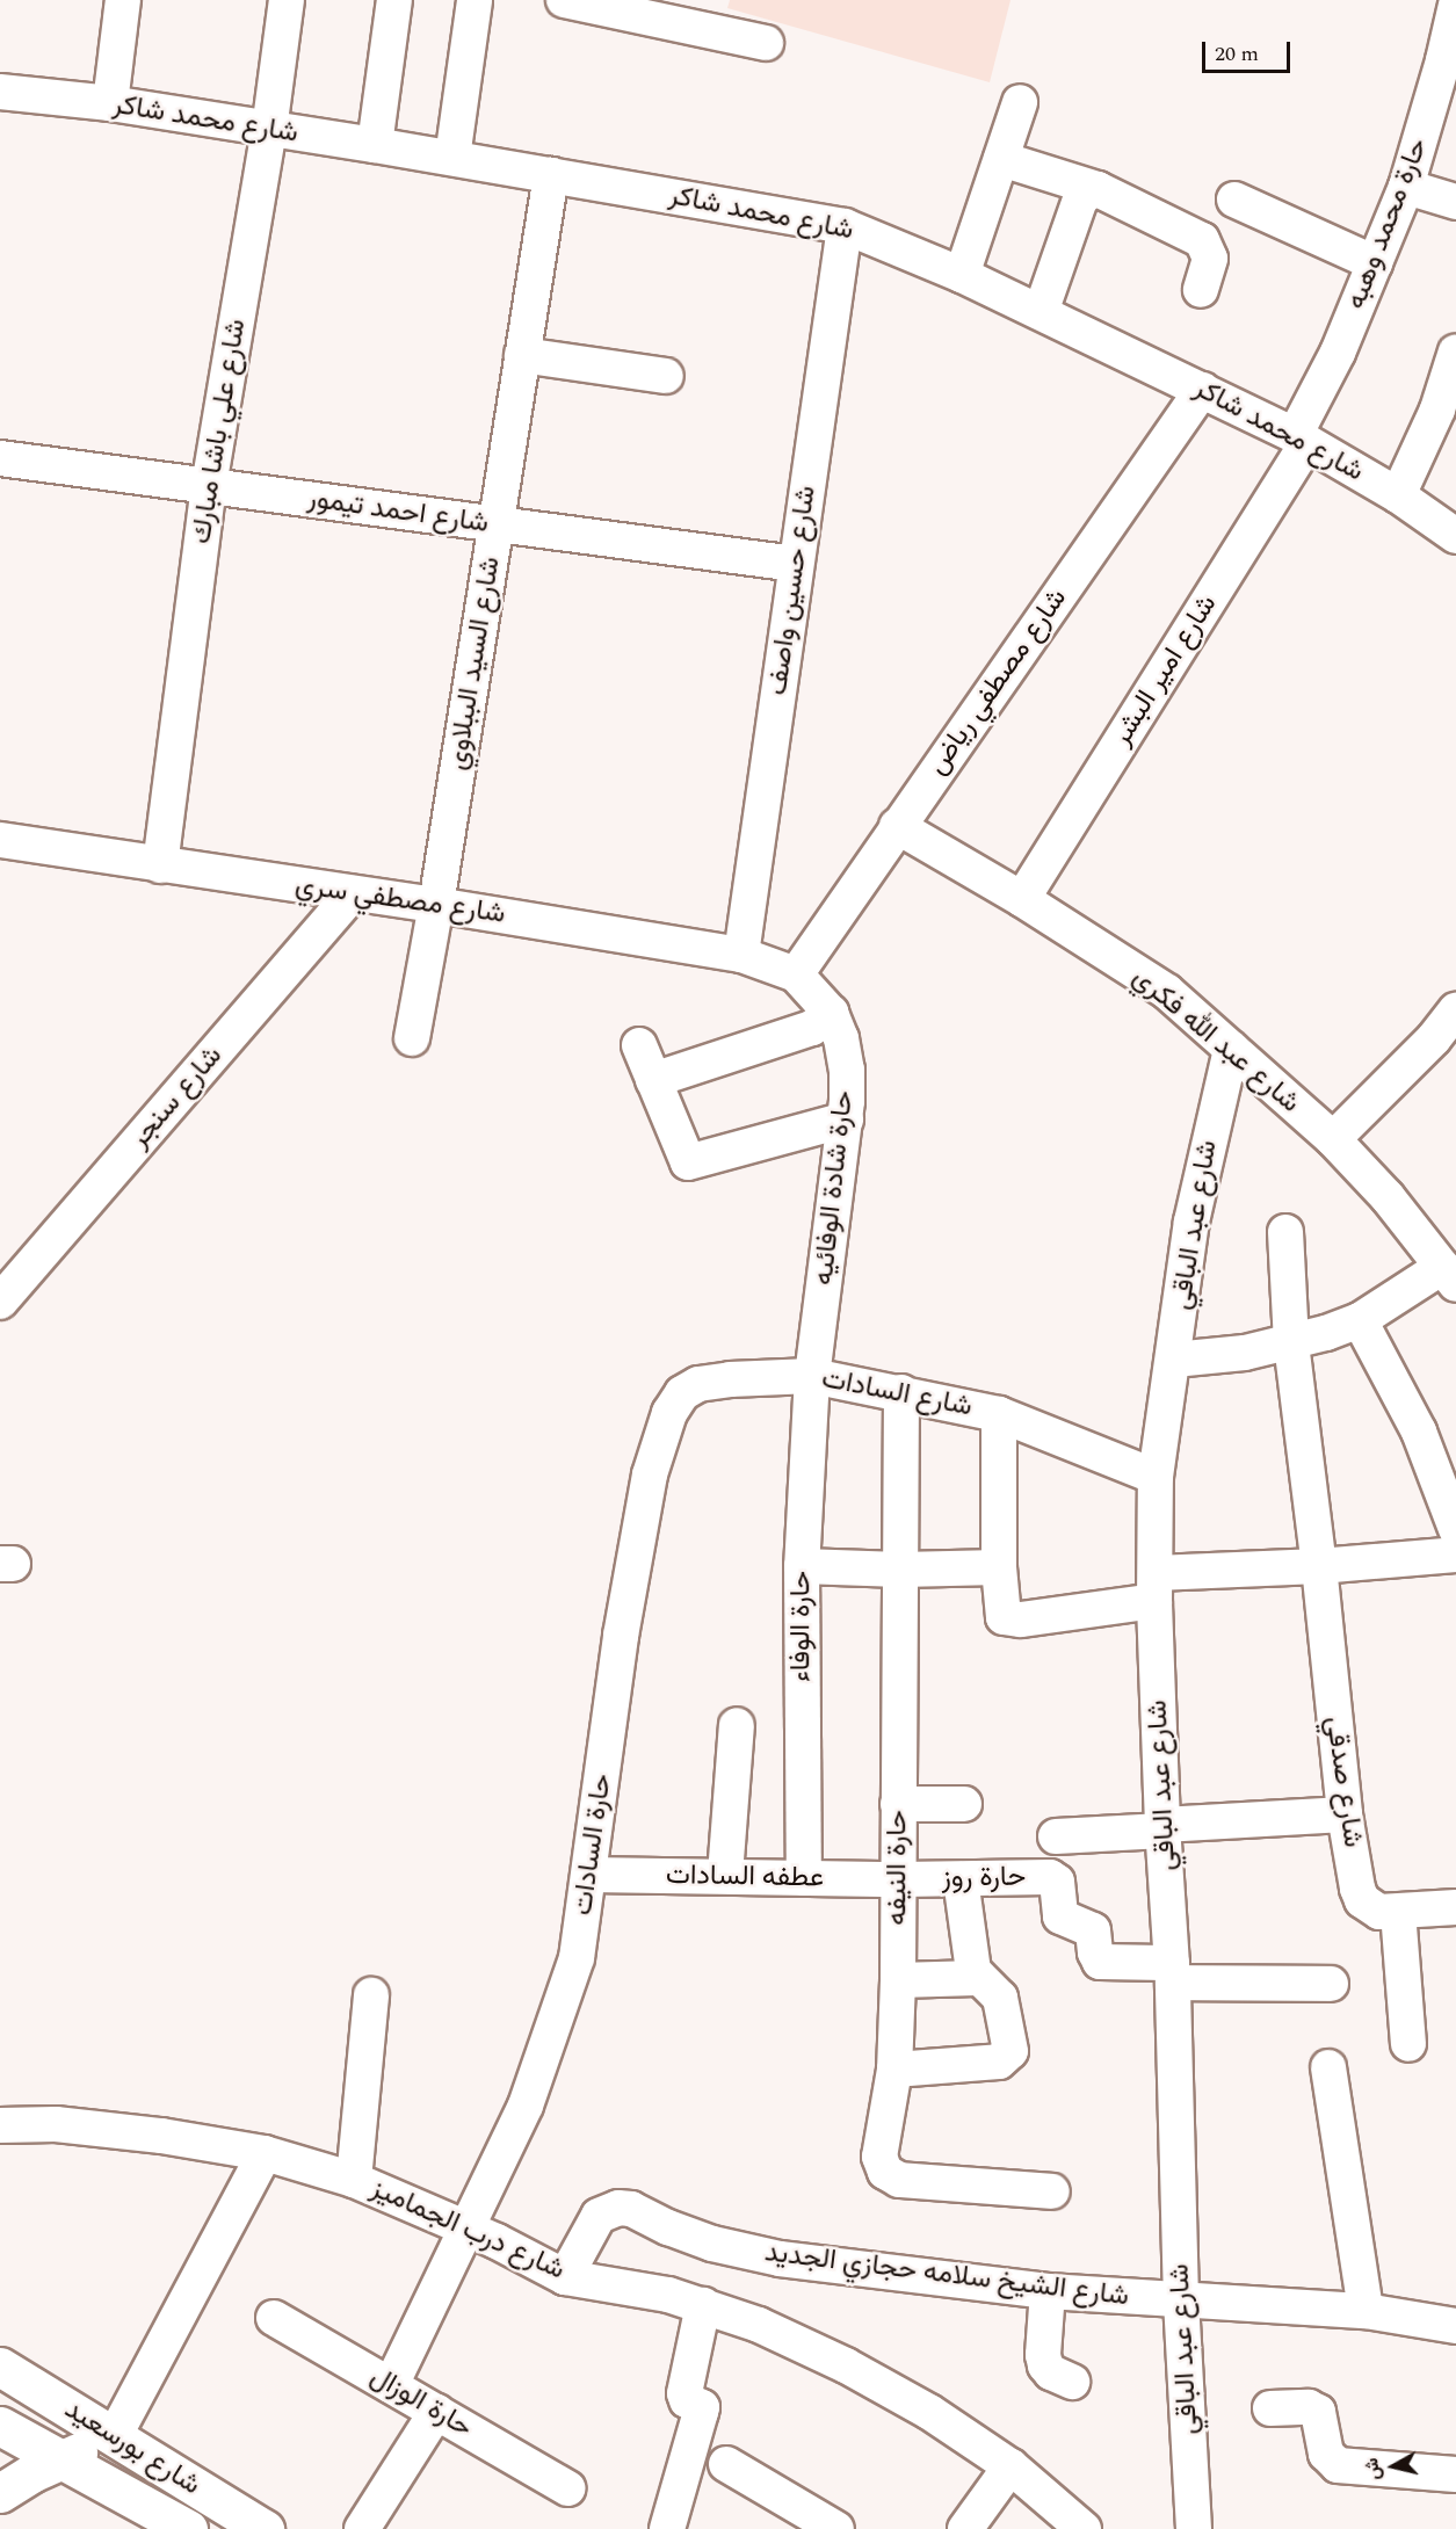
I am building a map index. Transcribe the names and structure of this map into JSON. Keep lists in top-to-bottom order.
{
  "streets": {
    "main road": ["شارع بورسعيد"],
    "street": [
      "شارع محمد شاكر",
      "حارة محمد وهبه",
      "شارع علي باشا مبارك",
      "شارع احمد تيمور",
      "شارع حسين واصف",
      "شارع السيد الببلاوي",
      "شارع امير البشر",
      "شارع مصطفي رياض",
      "شارع مصطفي سري",
      "شارع عبد الله فكري",
      "شارع سنجر",
      "حارة شادة الوفائيه",
      "شارع عبد الباقي",
      "شارع السادات",
      "حارة الوفاء",
      "شارع صدقي",
      "حارة السادات",
      "حارة النيفه",
      "عطفه السادات",
      "حارة روز",
      "شارع درب الجماميز",
      "شارع الشيخ سلامه حجازي الجديد",
      "حارة الوزال"
    ]
  },
  "crossings": [
    ["شارع محمد شاكر", "حارة محمد وهبه"],
    ["شارع محمد شاكر", "شارع علي باشا مبارك"],
    ["شارع محمد شاكر", "شارع حسين واصف"],
    ["شارع محمد شاكر", "شارع السيد الببلاوي"],
    ["شارع محمد شاكر", "شارع امير البشر"],
    ["شارع محمد شاكر", "شارع مصطفي رياض"],
    ["حارة محمد وهبه", "شارع امير البشر"],
    ["شارع علي باشا مبارك", "شارع احمد تيمور"],
    ["شارع علي باشا مبارك", "شارع مصطفي سري"],
    ["شارع احمد تيمور", "شارع حسين واصف"],
    ["شارع احمد تيمور", "شارع السيد الببلاوي"],
    ["شارع حسين واصف", "شارع مصطفي سري"],
    ["شارع السيد الببلاوي", "شارع مصطفي سري"],
    ["شارع امير البشر", "شارع عبد الله فكري"],
    ["شارع مصطفي رياض", "شارع مصطفي سري"],
    ["شارع مصطفي رياض", "شارع عبد الله فكري"],
    ["شارع مصطفي رياض", "حارة شادة الوفائيه"],
    ["شارع مصطفي سري", "شارع سنجر"],
    ["شارع مصطفي سري", "حارة شادة الوفائيه"],
    ["شارع عبد الله فكري", "شارع عبد الباقي"],
    ["حارة شادة الوفائيه", "شارع السادات"],
    ["حارة شادة الوفائيه", "حارة الوفاء"],
    ["شارع عبد الباقي", "شارع السادات"],
    ["شارع عبد الباقي", "حارة روز"],
    ["شارع عبد الباقي", "شارع الشيخ سلامه حجازي الجديد"],
    ["شارع السادات", "حارة الوفاء"],
    ["شارع السادات", "حارة السادات"],
    ["شارع السادات", "حارة النيفه"],
    ["حارة الوفاء", "عطفه السادات"],
    ["حارة السادات", "عطفه السادات"],
    ["حارة السادات", "شارع درب الجماميز"],
    ["حارة السادات", "حارة الوزال"],
    ["حارة النيفه", "عطفه السادات"],
    ["حارة النيفه", "حارة روز"],
    ["عطفه السادات", "حارة روز"],
    ["شارع درب الجماميز", "شارع الشيخ سلامه حجازي الجديد"]
  ],
  "scale_bar": "20 m",
  "north": "left"
}
